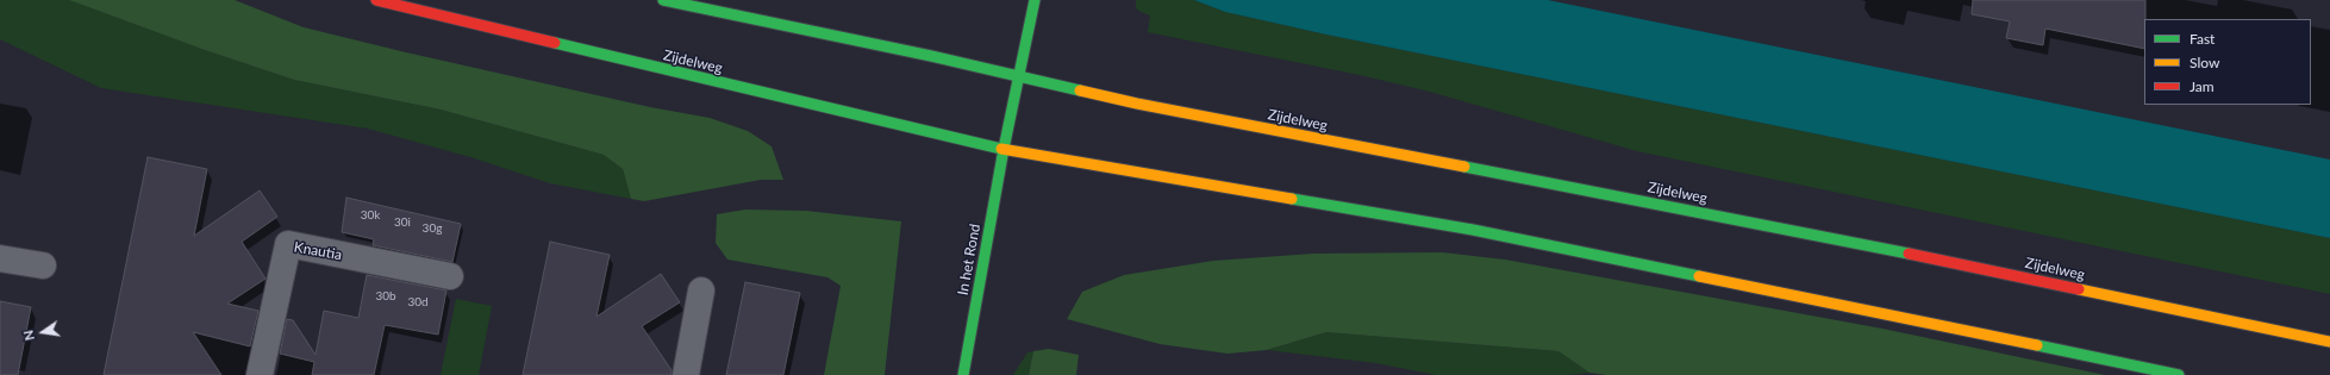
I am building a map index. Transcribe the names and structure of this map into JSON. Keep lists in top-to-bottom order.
{
  "streets": {
    "main road": ["Zijdelweg", "In het Rond"],
    "street": ["Knautia"]
  },
  "crossings": [
    ["Zijdelweg", "In het Rond"]
  ],
  "house_numbers": [
    "30k",
    "30i",
    "30g",
    "30b",
    "30d"
  ],
  "legend": ["Fast", "Slow", "Jam"],
  "north": "left"
}
